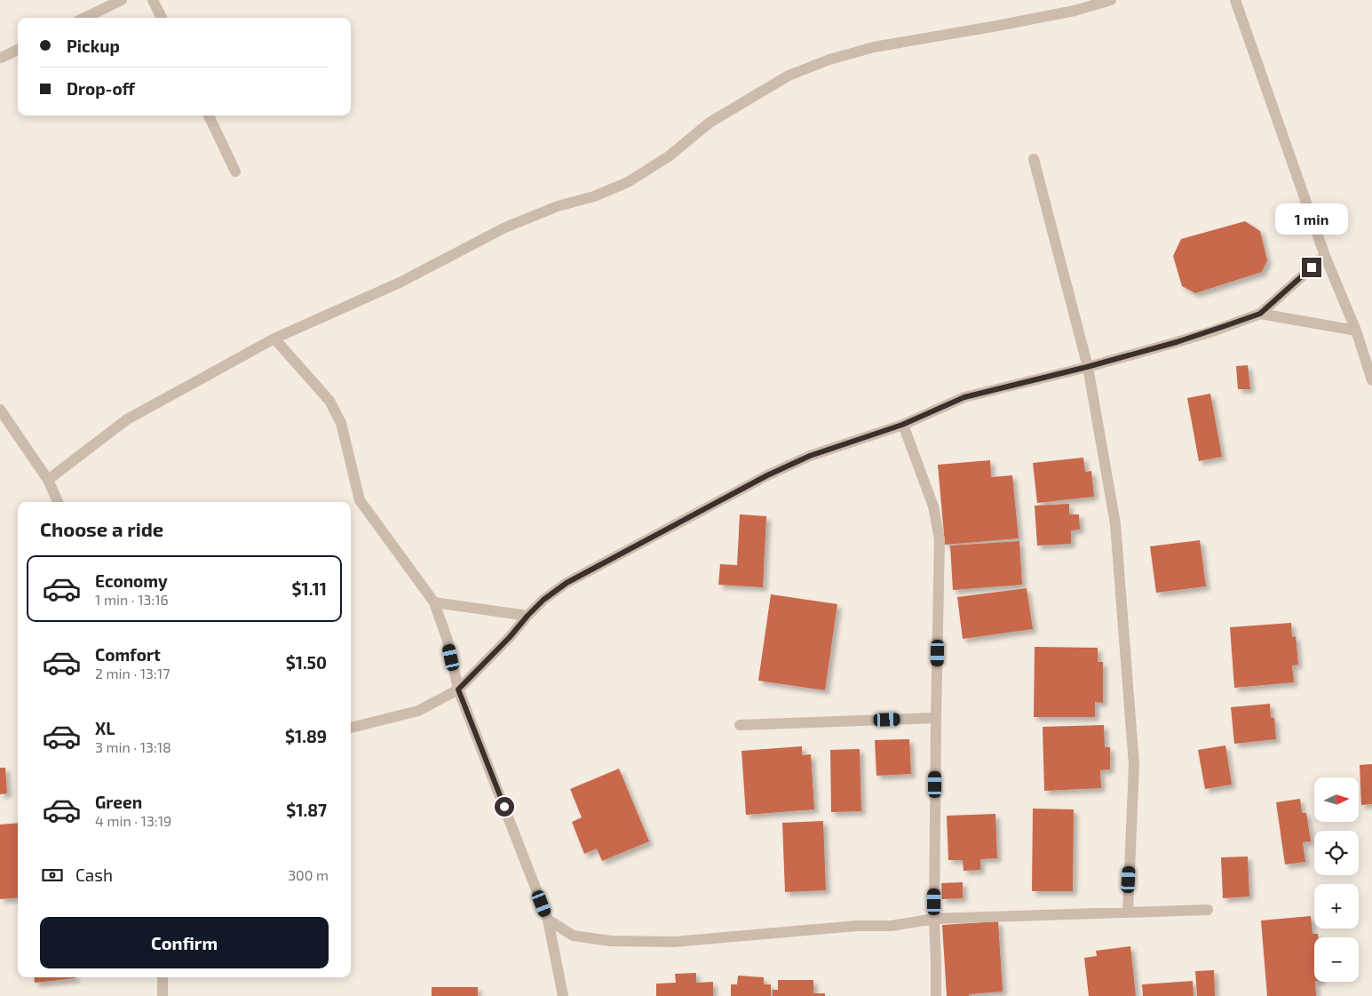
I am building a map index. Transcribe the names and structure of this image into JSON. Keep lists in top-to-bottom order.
{
  "north": "right",
  "page": {
    "banner": ["Pickup", "Drop-off"],
    "bubble": "1 min",
    "heading": "Choose a ride",
    "list": [
      {
        "name": "Economy",
        "note": "1 min · 13:16",
        "value": "$1.11"
      },
      {
        "name": "Comfort",
        "note": "2 min · 13:17",
        "value": "$1.50"
      },
      {
        "name": "XL",
        "note": "3 min · 13:18",
        "value": "$1.89"
      },
      {
        "name": "Green",
        "note": "4 min · 13:19",
        "value": "$1.87"
      }
    ],
    "map_buttons": ["+", "−"],
    "pay": ["Cash", "300 m"],
    "buttons": "Confirm"
  }
}
